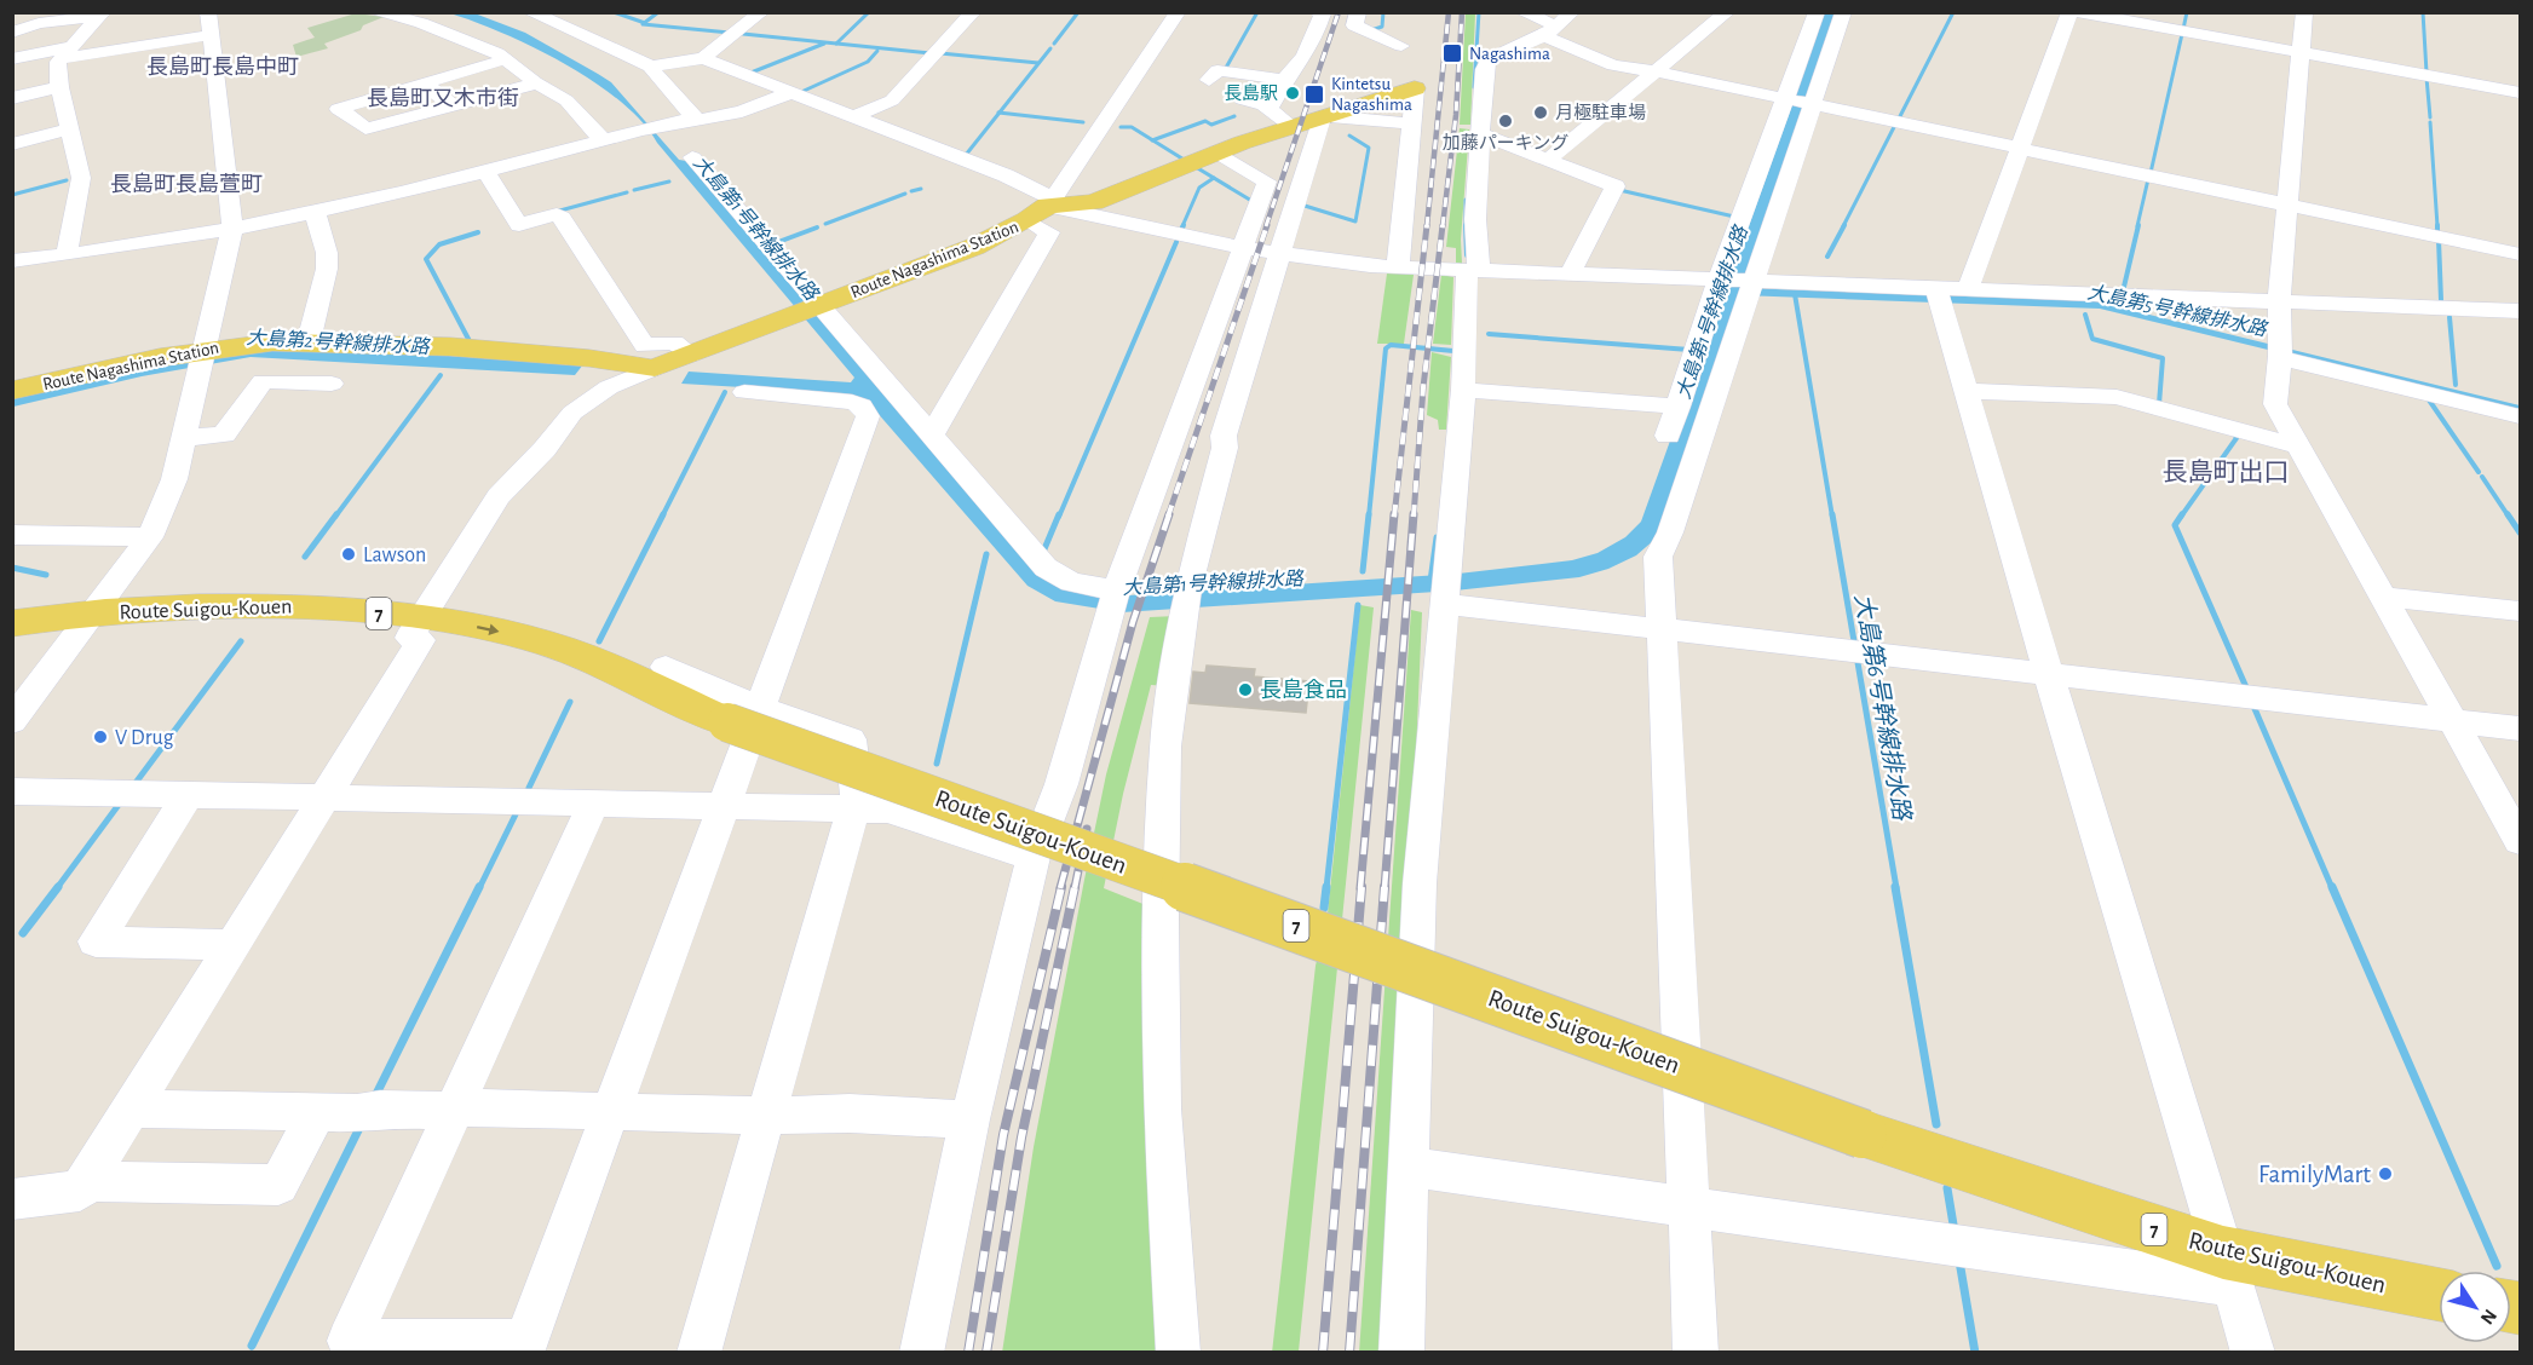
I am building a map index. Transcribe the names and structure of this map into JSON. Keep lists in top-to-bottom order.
{
  "streets": {
    "main road": ["Route Nagashima Station", "Route Suigou-Kouen", "7"]
  },
  "districts": [
    "長島町長島中町",
    "長島町又木市街",
    "長島町長島萱町",
    "長島町出口"
  ],
  "water": [
    "大島第1号幹線排水路",
    "大島第5号幹線排水路",
    "大島第2号幹線排水路",
    "大島第6号幹線排水路"
  ],
  "places": {
    "transit": ["Nagashima", "Kintetsu Nagashima"],
    "other": [
      "長島駅",
      "月極駐車場",
      "加藤パーキング",
      "Lawson",
      "長島食品",
      "V Drug",
      "FamilyMart"
    ]
  },
  "north": "bottom right"
}
